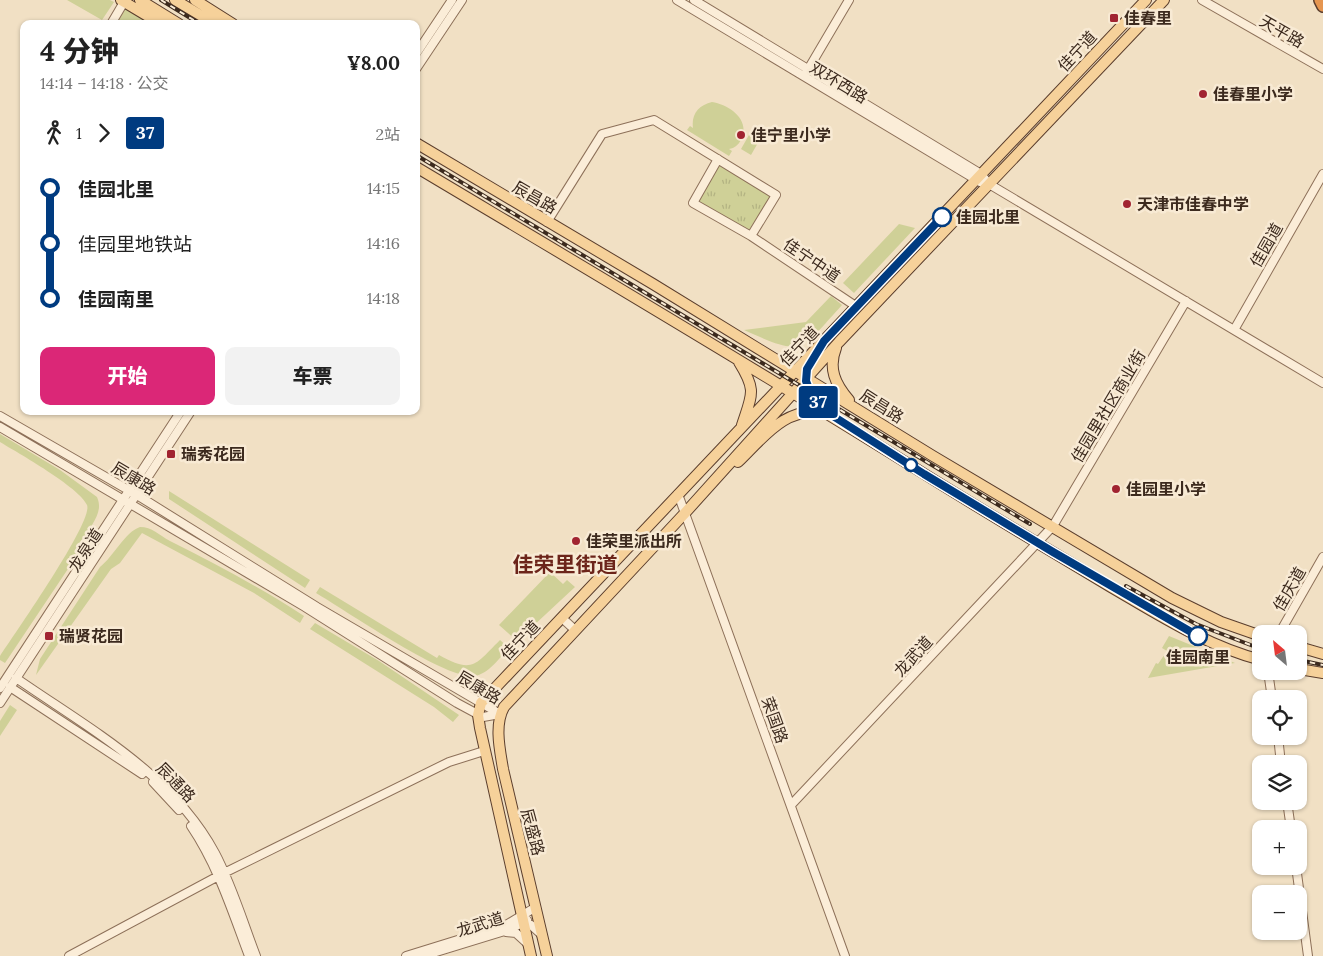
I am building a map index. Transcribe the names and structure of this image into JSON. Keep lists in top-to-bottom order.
{
  "streets": {
    "main road": ["佳宁道", "辰昌路", "辰盛路"],
    "street": [
      "天平路",
      "双环西路",
      "佳园道",
      "佳宁中道",
      "佳园里社区商业街",
      "辰康路",
      "龙泉道",
      "佳庆道",
      "龙武道",
      "荣国路",
      "辰通路"
    ]
  },
  "crossings": [
    ["佳宁道", "双环西路"],
    ["佳宁道", "辰昌路"],
    ["佳宁道", "佳宁中道"],
    ["佳宁道", "辰康路"],
    ["佳宁道", "荣国路"],
    ["佳宁道", "辰盛路"],
    ["辰昌路", "佳园里社区商业街"],
    ["辰昌路", "龙武道"],
    ["佳园里社区商业街", "龙武道"],
    ["辰康路", "龙泉道"],
    ["辰康路", "辰盛路"],
    ["龙泉道", "辰通路"],
    ["龙武道", "荣国路"],
    ["龙武道", "辰盛路"]
  ],
  "districts": ["佳荣里街道"],
  "places": {
    "transit": ["佳春里", "瑞秀花园", "瑞贤花园"],
    "other": [
      "佳春里小学",
      "佳宁里小学",
      "天津市佳春中学",
      "佳园北里",
      "佳园里小学",
      "佳荣里派出所",
      "佳园南里"
    ]
  },
  "lines": ["bus line 37"],
  "north": "top left",
  "page": {
    "on_map": "37",
    "heading": ["4 分钟", "14:14 – 14:18 · 公交", "¥8.00"],
    "legs": ["1", "37", "2站"],
    "list": [
      {
        "name": "佳园北里",
        "value": "14:15"
      },
      {
        "name": "佳园里地铁站",
        "value": "14:16"
      },
      {
        "name": "佳园南里",
        "value": "14:18"
      }
    ],
    "buttons": ["开始", "车票"],
    "map_buttons": ["+", "−"]
  }
}
